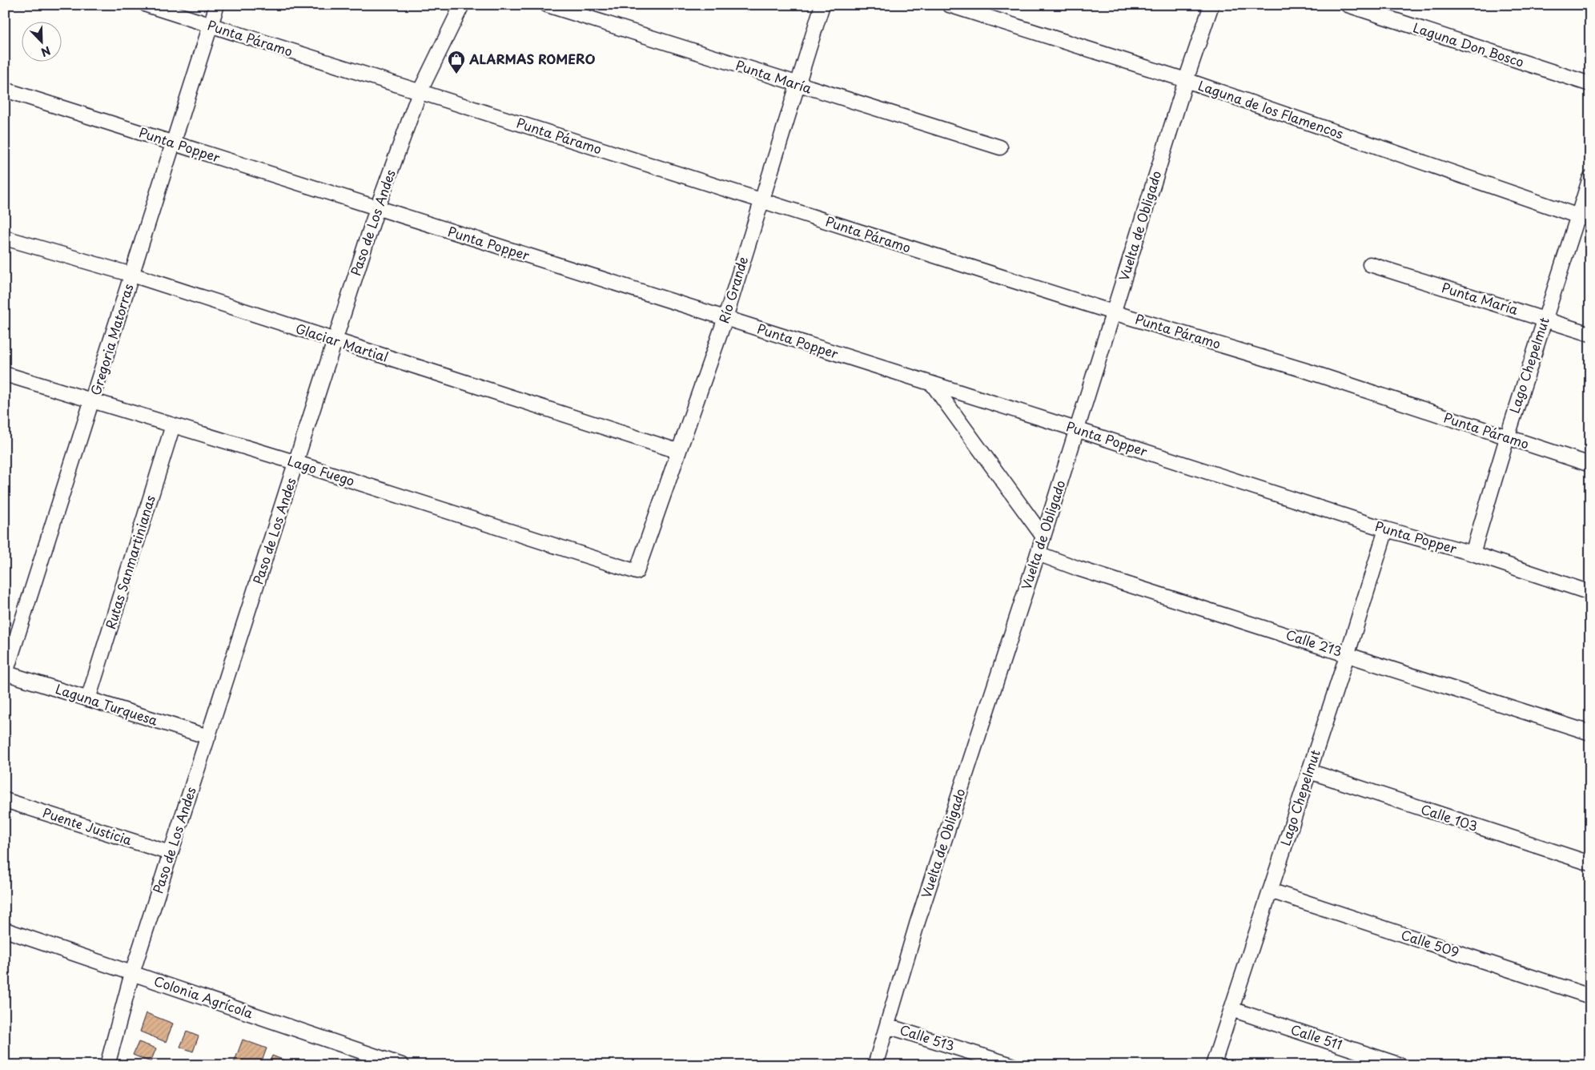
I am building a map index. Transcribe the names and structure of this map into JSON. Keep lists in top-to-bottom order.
{
  "streets": {
    "street": [
      "Punta Páramo",
      "Laguna Don Bosco",
      "Punta María",
      "Laguna de los Flamencos",
      "Punta Popper",
      "Paso de Los Andes",
      "Vuelta de Obligado",
      "Río Grande",
      "Gregoria Matorras",
      "Glaciar Martial",
      "Lago Chepelmut",
      "Lago Fuego",
      "Rutas Sanmartinianas",
      "Calle 213",
      "Laguna Turquesa",
      "Calle 103",
      "Puente Justicia",
      "Calle 509",
      "Colonia Agrícola",
      "Calle 511",
      "Calle 513"
    ]
  },
  "crossings": [
    ["Punta Páramo", "Paso de Los Andes"],
    ["Punta Páramo", "Vuelta de Obligado"],
    ["Punta Páramo", "Río Grande"],
    ["Punta Páramo", "Gregoria Matorras"],
    ["Punta Páramo", "Lago Chepelmut"],
    ["Punta María", "Río Grande"],
    ["Punta María", "Lago Chepelmut"],
    ["Laguna de los Flamencos", "Vuelta de Obligado"],
    ["Laguna de los Flamencos", "Lago Chepelmut"],
    ["Punta Popper", "Paso de Los Andes"],
    ["Punta Popper", "Vuelta de Obligado"],
    ["Punta Popper", "Río Grande"],
    ["Punta Popper", "Gregoria Matorras"],
    ["Punta Popper", "Lago Chepelmut"],
    ["Paso de Los Andes", "Glaciar Martial"],
    ["Paso de Los Andes", "Lago Fuego"],
    ["Paso de Los Andes", "Laguna Turquesa"],
    ["Paso de Los Andes", "Puente Justicia"],
    ["Paso de Los Andes", "Colonia Agrícola"],
    ["Vuelta de Obligado", "Calle 213"],
    ["Vuelta de Obligado", "Calle 513"],
    ["Río Grande", "Glaciar Martial"],
    ["Río Grande", "Lago Fuego"],
    ["Gregoria Matorras", "Glaciar Martial"],
    ["Gregoria Matorras", "Lago Fuego"],
    ["Gregoria Matorras", "Laguna Turquesa"],
    ["Lago Chepelmut", "Calle 213"],
    ["Lago Chepelmut", "Calle 103"],
    ["Lago Chepelmut", "Calle 509"],
    ["Lago Chepelmut", "Calle 511"],
    ["Lago Fuego", "Rutas Sanmartinianas"],
    ["Rutas Sanmartinianas", "Laguna Turquesa"]
  ],
  "places": {
    "shop": ["ALARMAS ROMERO"]
  },
  "north": "bottom right"
}
